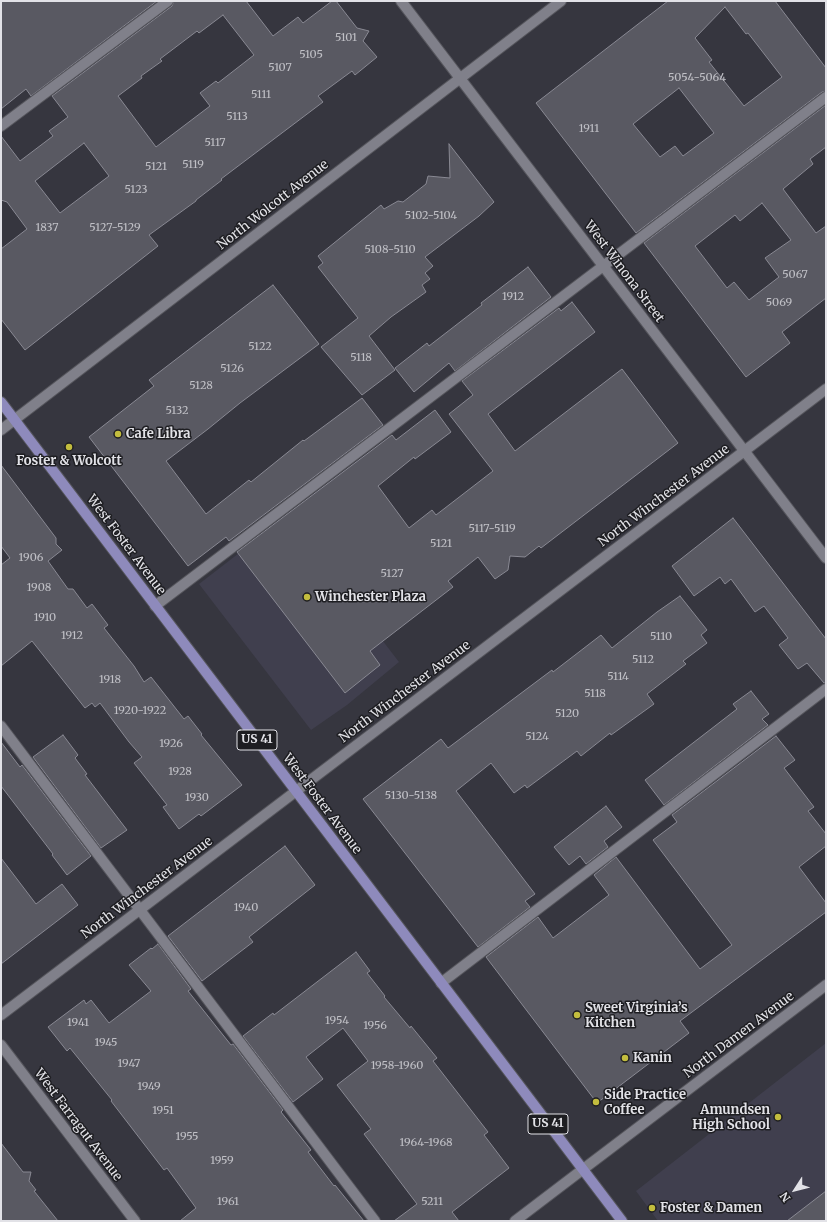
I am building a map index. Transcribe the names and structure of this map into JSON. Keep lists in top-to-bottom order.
{
  "streets": {
    "main road": ["West Foster Avenue", "US 41"],
    "street": [
      "North Wolcott Avenue",
      "West Winona Street",
      "North Winchester Avenue",
      "North Damen Avenue",
      "West Farragut Avenue"
    ]
  },
  "crossings": [
    ["North Wolcott Avenue", "West Winona Street"],
    ["North Wolcott Avenue", "West Foster Avenue"],
    ["West Winona Street", "North Winchester Avenue"],
    ["North Winchester Avenue", "West Foster Avenue"],
    ["West Foster Avenue", "North Damen Avenue"]
  ],
  "places": [
    "Cafe Libra",
    "Foster & Wolcott",
    "Winchester Plaza",
    "Sweet Virginia’s Kitchen",
    "Kanin",
    "Side Practice Coffee",
    "Amundsen High School",
    "Foster & Damen"
  ],
  "house_numbers": [
    "5101",
    "5105",
    "5107",
    "5054-5064",
    "5111",
    "5113",
    "1911",
    "5117",
    "5119",
    "5121",
    "5123",
    "5102-5104",
    "1837",
    "5127-5129",
    "5108-5110",
    "5067",
    "1912",
    "5069",
    "5122",
    "5118",
    "5126",
    "5128",
    "5132",
    "5117-5119",
    "5121",
    "1906",
    "5127",
    "1908",
    "1910",
    "1912",
    "5110",
    "5112",
    "5114",
    "1918",
    "5118",
    "1920-1922",
    "5120",
    "5124",
    "1926",
    "1928",
    "5130-5138",
    "1930",
    "1940",
    "1954",
    "1941",
    "1956",
    "1945",
    "1947",
    "1958-1960",
    "1949",
    "1951",
    "1955",
    "1964-1968",
    "1959",
    "1961",
    "5211"
  ],
  "north": "bottom left"
}
